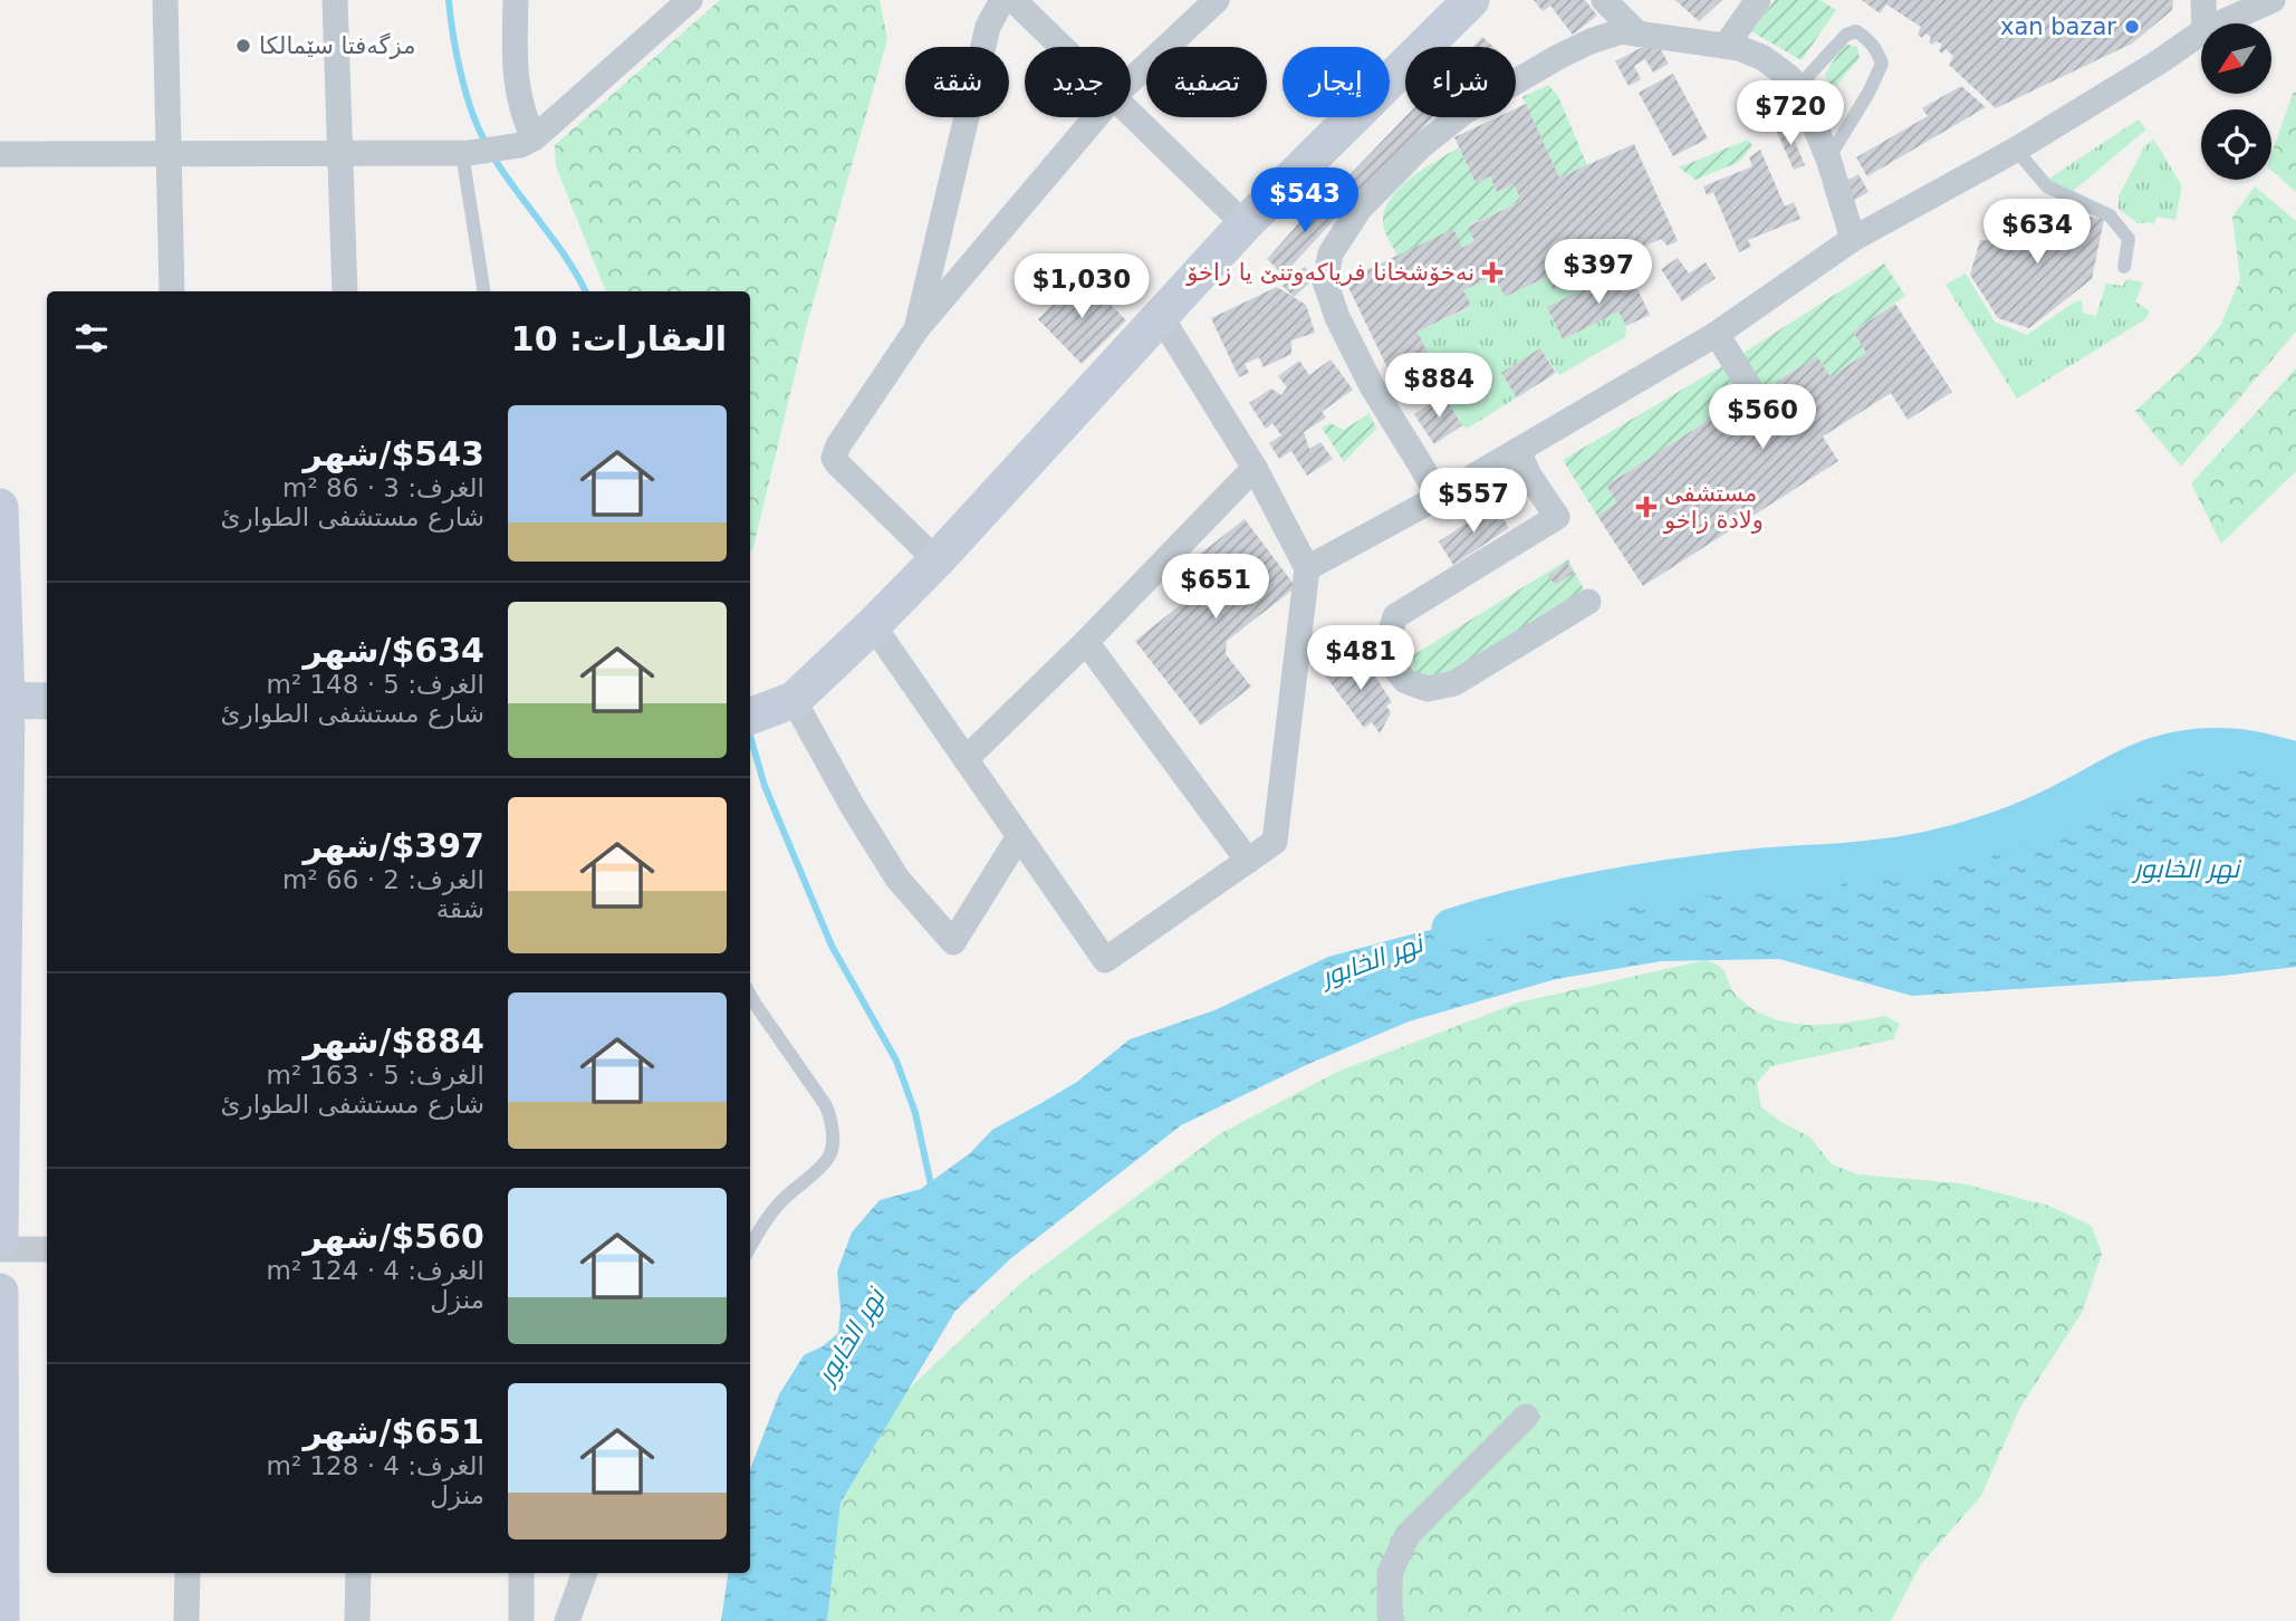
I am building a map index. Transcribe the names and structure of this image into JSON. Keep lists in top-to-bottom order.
{
  "water": ["نهر الخابور"],
  "places": {
    "other": ["xan bazar", "مزگەفتا سێمالکا"],
    "health": ["نه‌خۆشخانا فرياكه‌وتنێ يا زاخۆ", "مستشفى ولادة زاخو"]
  },
  "north": "bottom left",
  "page": {
    "chip": [
      "شراء",
      "إيجار",
      "تصفية",
      "جديد",
      "شقة"
    ],
    "price": [
      "$720",
      "$543",
      "$634",
      "$397",
      "$1,030",
      "$884",
      "$560",
      "$557",
      "$651",
      "$481"
    ],
    "heading": "العقارات: 10",
    "list": [
      {
        "name": "$543/شهر",
        "note": "الغرف: 3 · 86 m² · شارع مستشفى الطوارئ"
      },
      {
        "name": "$634/شهر",
        "note": "الغرف: 5 · 148 m² · شارع مستشفى الطوارئ"
      },
      {
        "name": "$397/شهر",
        "note": "الغرف: 2 · 66 m² · شقة"
      },
      {
        "name": "$884/شهر",
        "note": "الغرف: 5 · 163 m² · شارع مستشفى الطوارئ"
      },
      {
        "name": "$560/شهر",
        "note": "الغرف: 4 · 124 m² · منزل"
      },
      {
        "name": "$651/شهر",
        "note": "الغرف: 4 · 128 m² · منزل"
      }
    ]
  }
}
